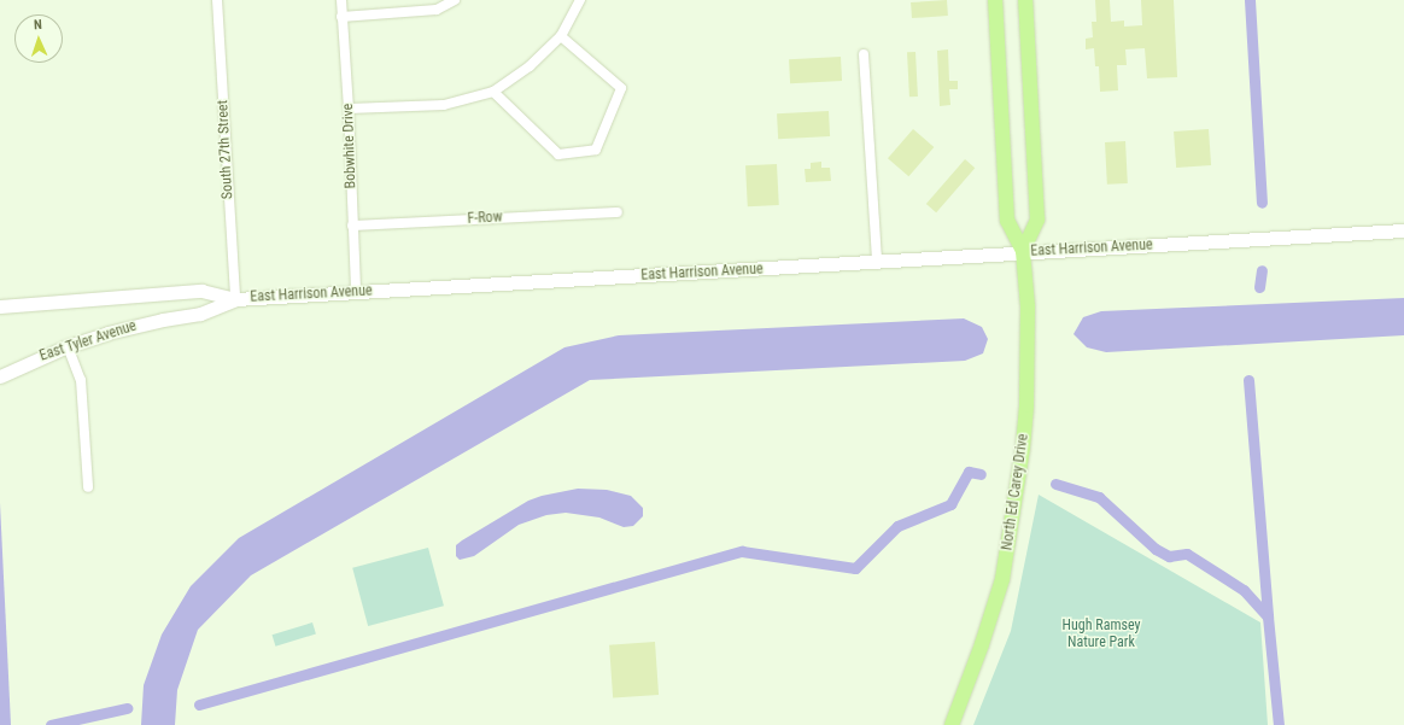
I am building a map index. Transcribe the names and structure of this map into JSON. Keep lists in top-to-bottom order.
{
  "streets": {
    "main road": ["East Harrison Avenue", "East Tyler Avenue", "North Ed Carey Drive"],
    "street": ["Bobwhite Drive", "South 27th Street", "F-Row"]
  },
  "crossings": [
    ["Bobwhite Drive", "F-Row"],
    ["Bobwhite Drive", "East Harrison Avenue"],
    ["South 27th Street", "East Harrison Avenue"],
    ["South 27th Street", "East Tyler Avenue"],
    ["East Harrison Avenue", "East Tyler Avenue"],
    ["East Harrison Avenue", "North Ed Carey Drive"]
  ],
  "parks": ["Hugh Ramsey Nature Park"],
  "north": "top"
}
